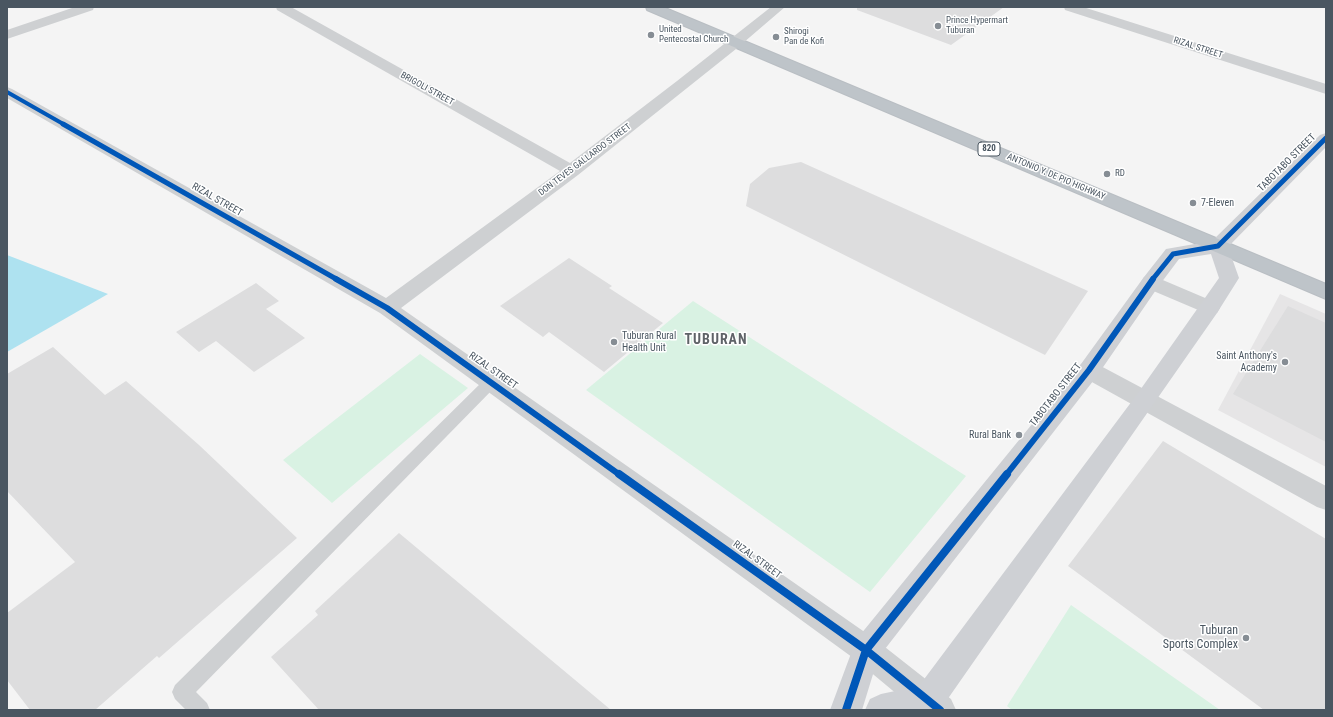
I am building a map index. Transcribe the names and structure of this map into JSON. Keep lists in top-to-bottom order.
{
  "streets": {
    "highway": ["820", "ANTONIO Y. DE PIO HIGHWAY"],
    "street": [
      "RIZAL STREET",
      "BRIGOLI STREET",
      "DON TEVES GALLARDO STREET",
      "TABOTABO STREET"
    ]
  },
  "crossings": [
    ["RIZAL STREET", "DON TEVES GALLARDO STREET"],
    ["RIZAL STREET", "TABOTABO STREET"],
    ["BRIGOLI STREET", "DON TEVES GALLARDO STREET"],
    ["DON TEVES GALLARDO STREET", "ANTONIO Y. DE PIO HIGHWAY"],
    ["TABOTABO STREET", "ANTONIO Y. DE PIO HIGHWAY"]
  ],
  "districts": ["TUBURAN"],
  "places": [
    "Prince Hypermart Tuburan",
    "United Pentecostal Church",
    "Shirogi Pan de Kofi",
    "RD",
    "7-Eleven",
    "Tuburan Rural Health Unit",
    "Saint Anthony's Academy",
    "Rural Bank",
    "Tuburan Sports Complex"
  ]
}
